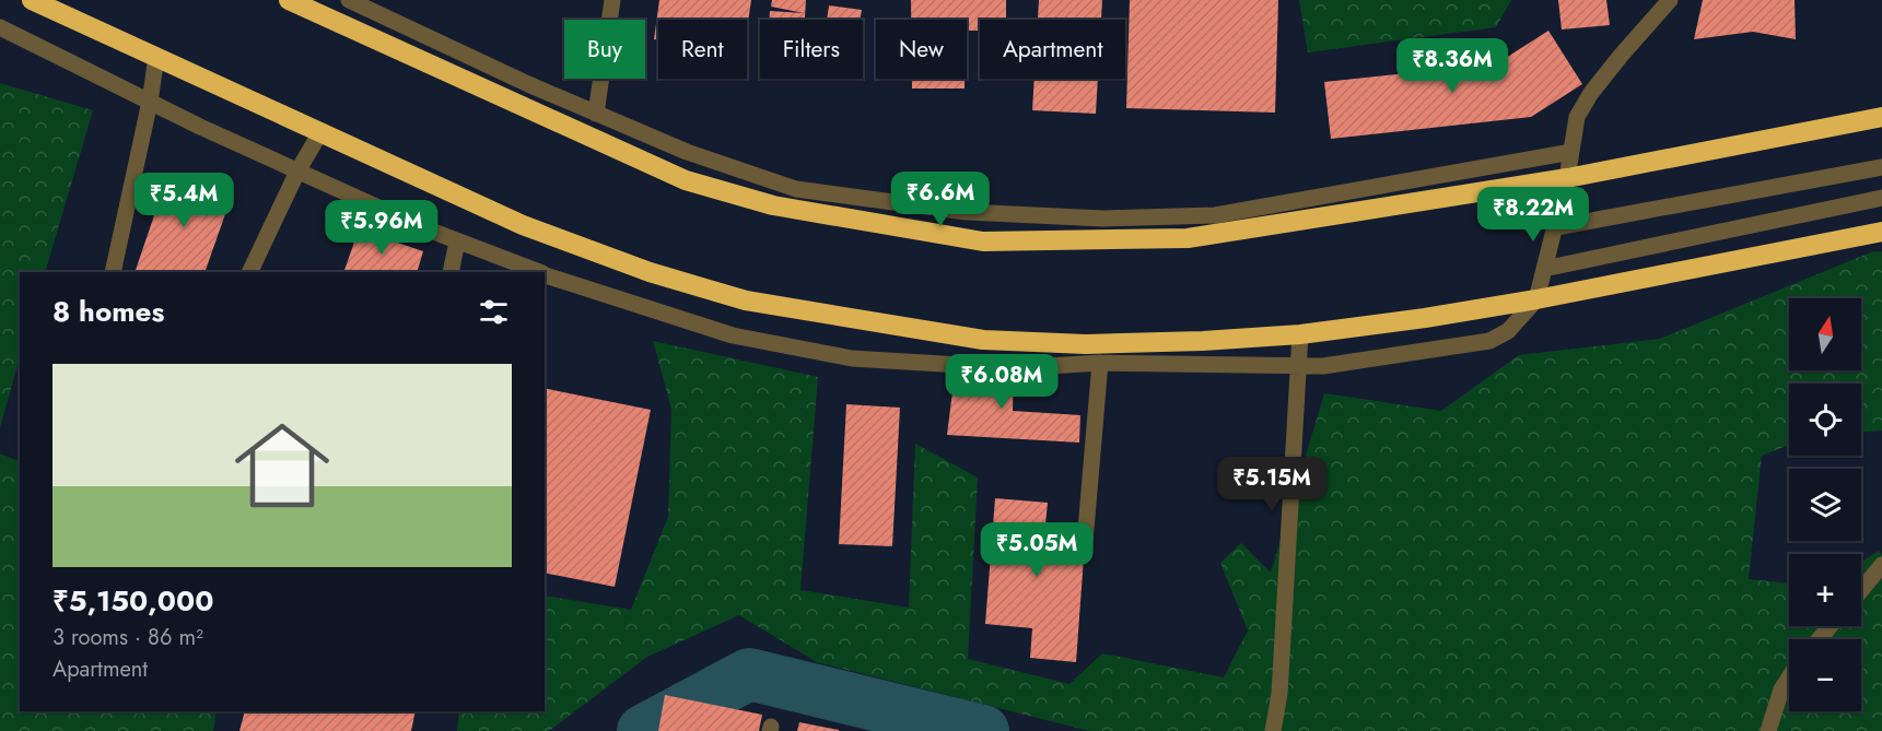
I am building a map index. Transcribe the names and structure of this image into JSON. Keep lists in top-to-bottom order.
{
  "north": "top",
  "page": {
    "chip": [
      "Buy",
      "Rent",
      "Filters",
      "New",
      "Apartment"
    ],
    "price": [
      "₹8.36M",
      "₹6.6M",
      "₹5.4M",
      "₹8.22M",
      "₹5.96M",
      "₹6.08M",
      "₹5.15M",
      "₹5.05M"
    ],
    "heading": "8 homes",
    "map_buttons": ["+", "−"],
    "list": [
      {
        "name": "₹5,150,000",
        "note": "3 rooms · 86 m² · Apartment"
      }
    ]
  }
}
